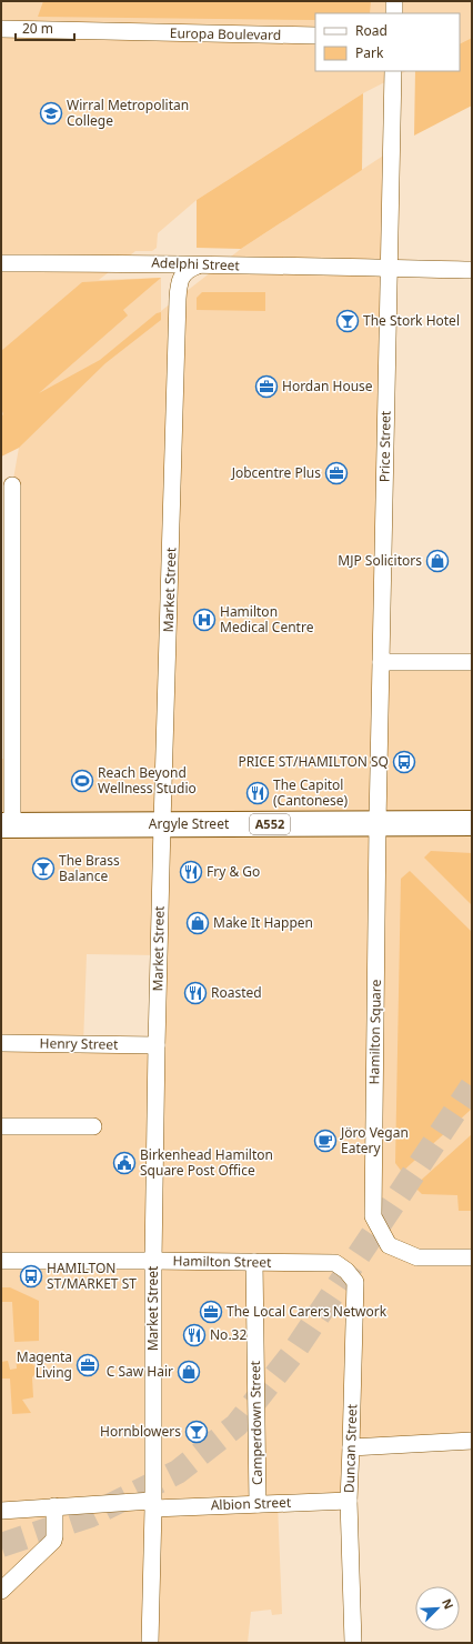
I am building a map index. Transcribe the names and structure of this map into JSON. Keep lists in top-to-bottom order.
{
  "streets": {
    "main road": ["Argyle Street", "A552"],
    "street": [
      "Europa Boulevard",
      "Adelphi Street",
      "Price Street",
      "Market Street",
      "Hamilton Square",
      "Henry Street",
      "Hamilton Street",
      "Camperdown Street",
      "Duncan Street",
      "Albion Street"
    ]
  },
  "crossings": [
    ["Adelphi Street", "Price Street"],
    ["Adelphi Street", "Market Street"],
    ["Price Street", "Argyle Street"],
    ["Price Street", "A552"],
    ["Price Street", "Hamilton Square"],
    ["Market Street", "Argyle Street"],
    ["Market Street", "Henry Street"],
    ["Market Street", "Hamilton Street"],
    ["Market Street", "Albion Street"],
    ["Argyle Street", "A552"],
    ["Argyle Street", "Hamilton Square"],
    ["A552", "Hamilton Square"],
    ["Hamilton Street", "Camperdown Street"],
    ["Hamilton Street", "Duncan Street"],
    ["Camperdown Street", "Albion Street"],
    ["Duncan Street", "Albion Street"]
  ],
  "places": {
    "school or university": ["Wirral Metropolitan College"],
    "bar": ["The Stork Hotel", "The Brass Balance", "Hornblowers"],
    "office": [
      "Hordan House",
      "Jobcentre Plus",
      "The Local Carers Network",
      "Magenta Living"
    ],
    "shop": ["MJP Solicitors", "Make It Happen", "C Saw Hair"],
    "hospital": ["Hamilton Medical Centre"],
    "bus stop": ["PRICE ST/HAMILTON SQ", "HAMILTON ST/MARKET ST"],
    "sports": ["Reach Beyond Wellness Studio"],
    "restaurant": [
      "The Capitol (Cantonese)",
      "Fry & Go",
      "Roasted",
      "No.32"
    ],
    "cafe": ["Jöro Vegan Eatery"],
    "public building": ["Birkenhead Hamilton Square Post Office"]
  },
  "legend": ["Road", "Park"],
  "scale_bar": "20 m",
  "north": "top right"
}
